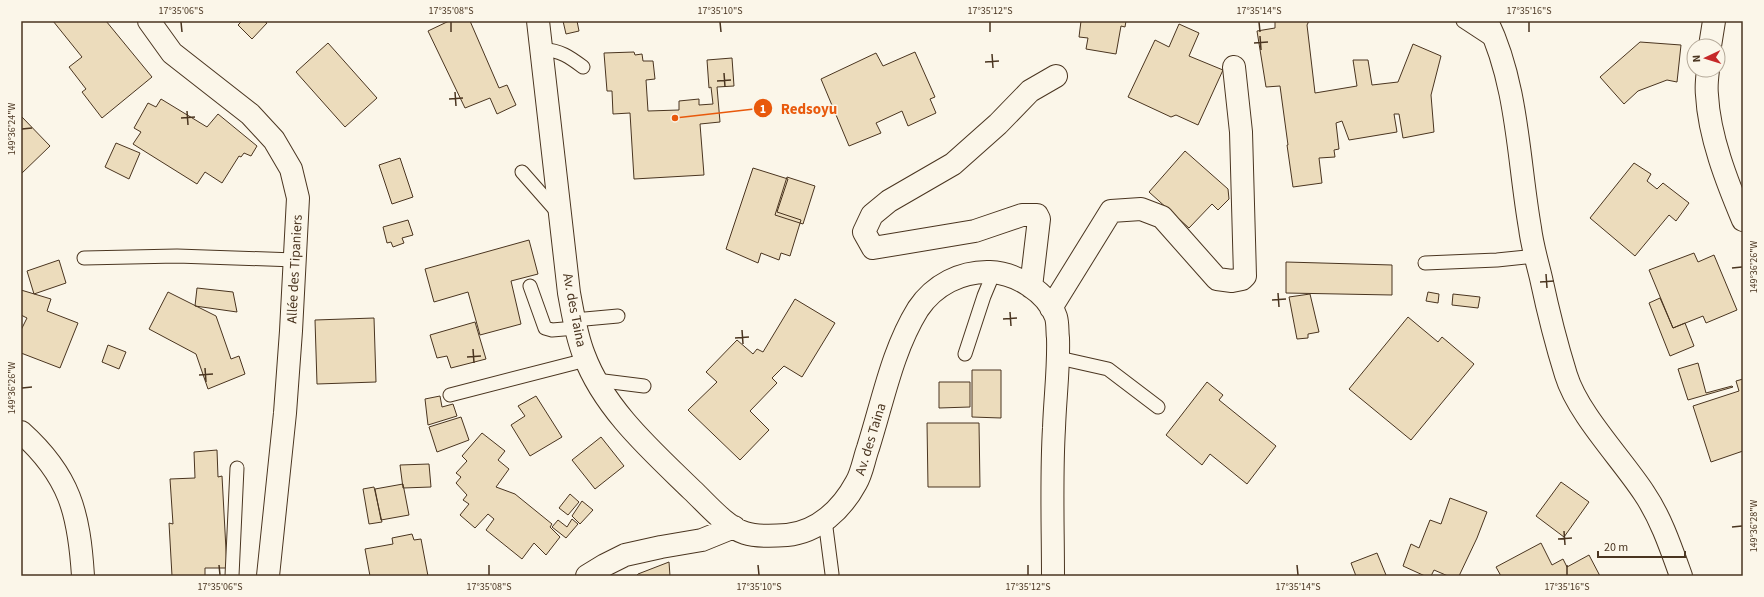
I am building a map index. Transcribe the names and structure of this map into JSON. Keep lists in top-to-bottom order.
{
  "streets": {
    "street": ["Allée des Tipaniers", "Av. des Taina"]
  },
  "places": ["Redsoyu"],
  "scale_bar": "20 m",
  "north": "left",
  "coordinates": [
    "17°35'06\"S",
    "17°35'08\"S",
    "17°35'10\"S",
    "17°35'12\"S",
    "17°35'14\"S",
    "17°35'16\"S",
    "149°36'24\"W",
    "149°36'26\"W",
    "149°36'28\"W"
  ]
}
